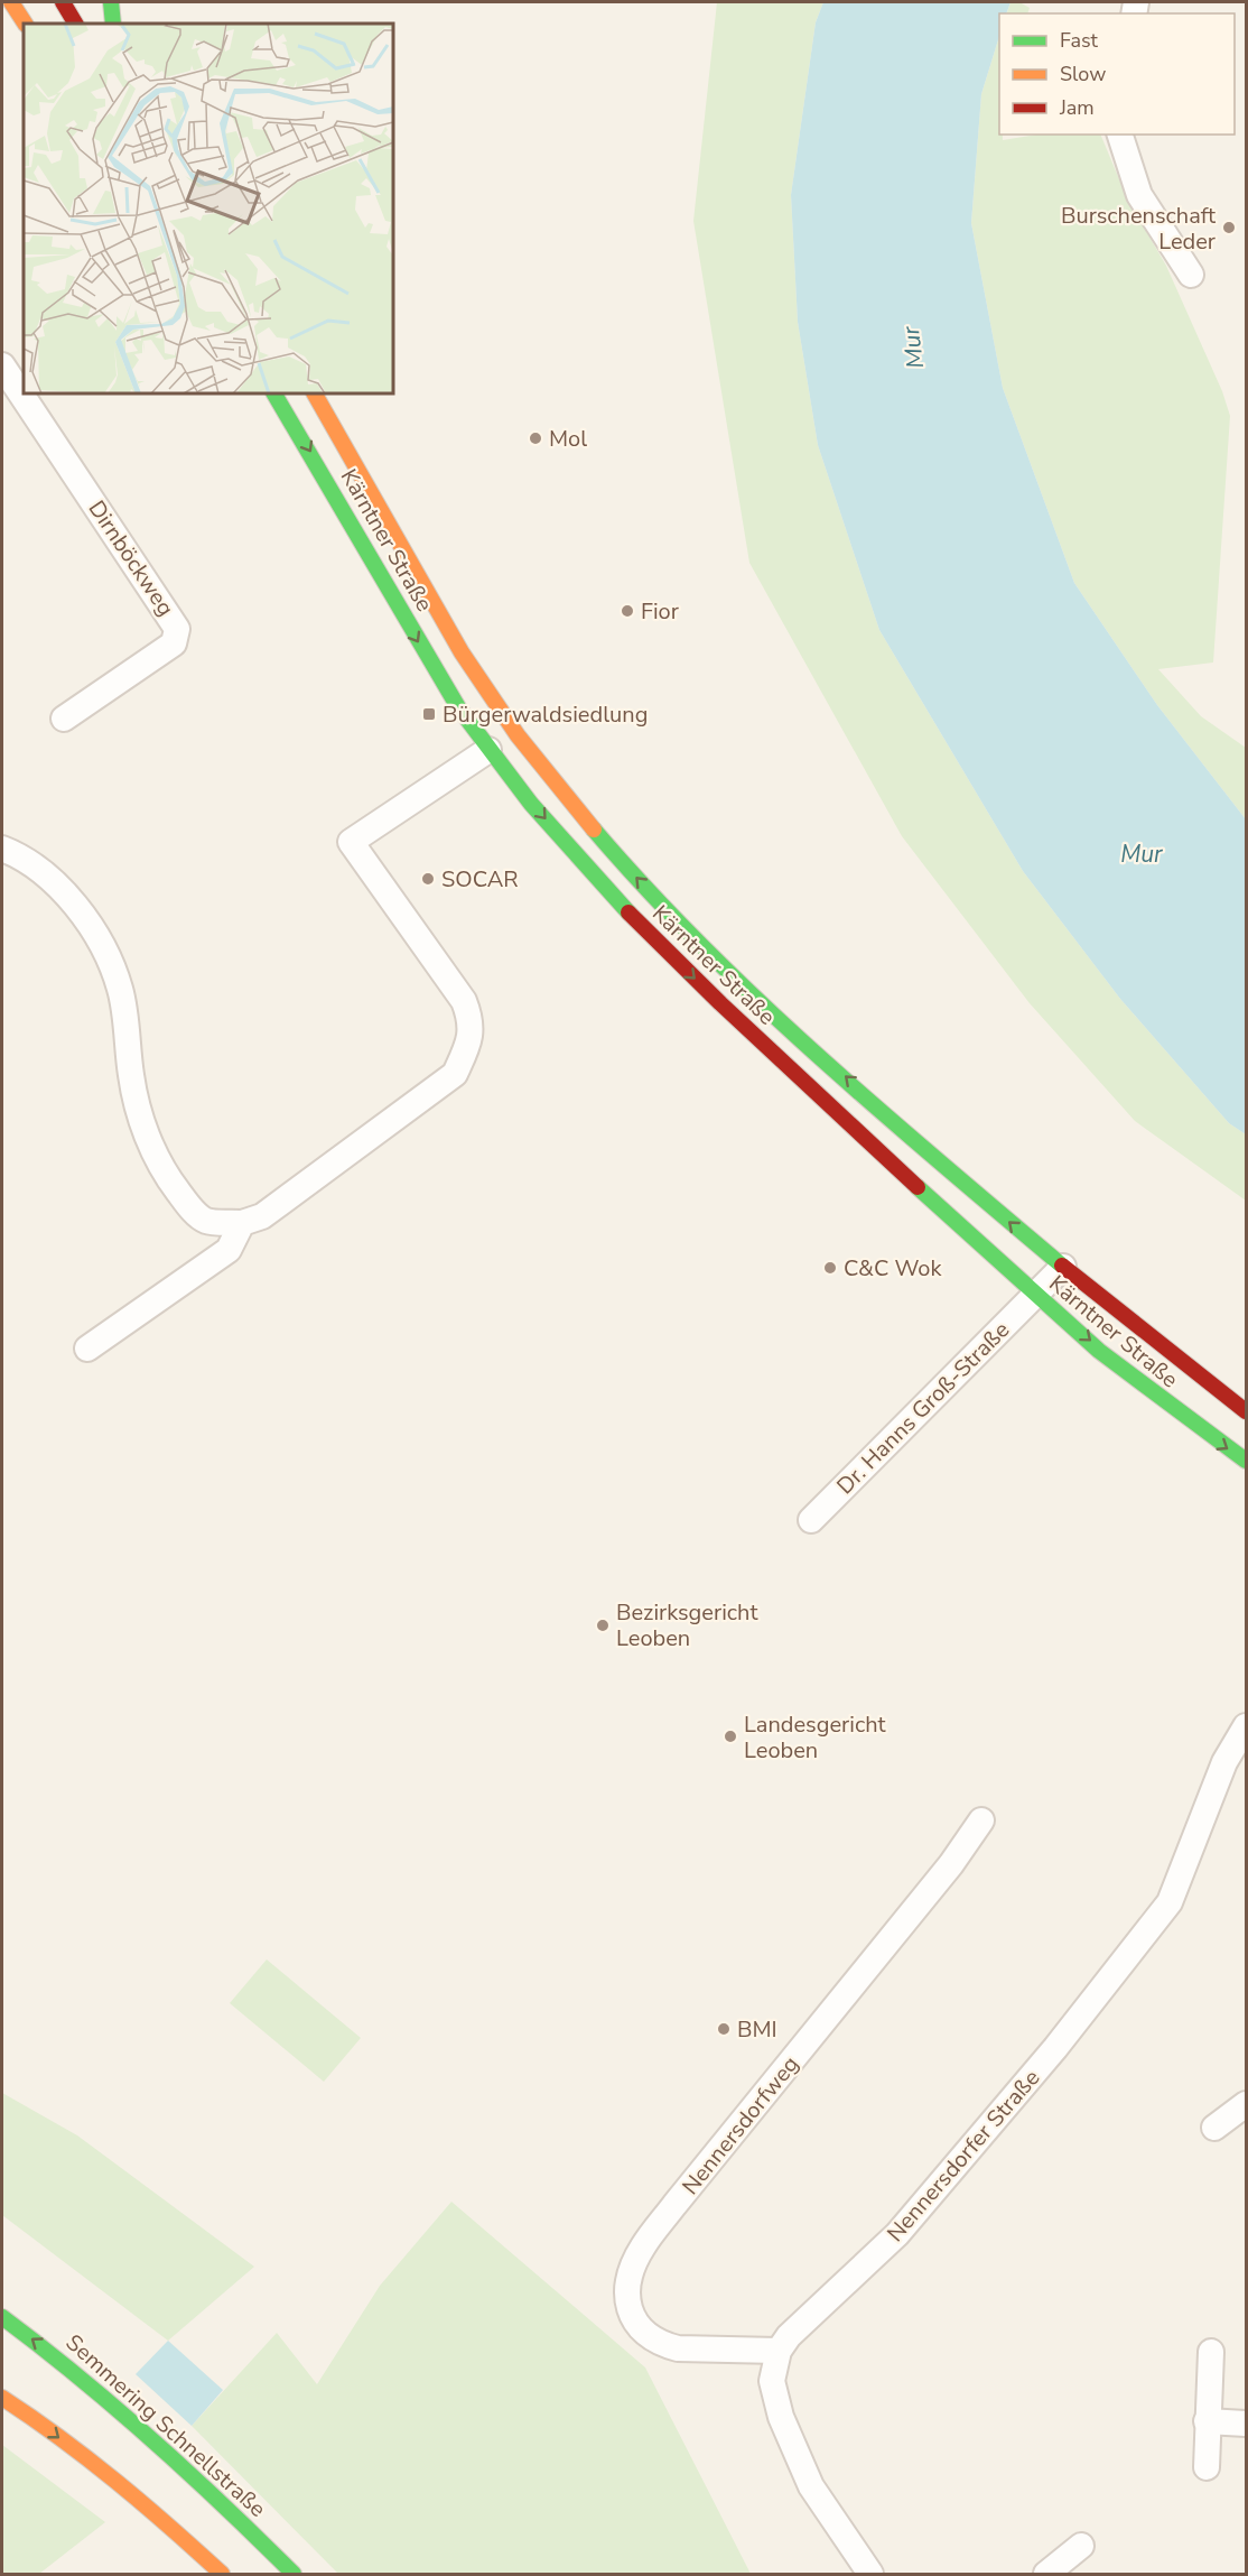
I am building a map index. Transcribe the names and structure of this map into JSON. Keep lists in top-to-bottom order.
{
  "streets": {
    "main road": ["Kärntner Straße", "Semmering Schnellstraße"],
    "street": [
      "Dirnböckweg",
      "Dr. Hanns Groß-Straße",
      "Nennersdorfweg",
      "Nennersdorfer Straße"
    ]
  },
  "crossings": [
    ["Kärntner Straße", "Dr. Hanns Groß-Straße"],
    ["Nennersdorfweg", "Nennersdorfer Straße"]
  ],
  "water": ["Mur"],
  "places": {
    "other": [
      "Burschenschaft Leder",
      "Mol",
      "Fior",
      "SOCAR",
      "C&C Wok",
      "Bezirksgericht Leoben",
      "Landesgericht Leoben",
      "BMI"
    ],
    "transit": ["Bürgerwaldsiedlung"]
  },
  "legend": ["Fast", "Slow", "Jam"]
}
